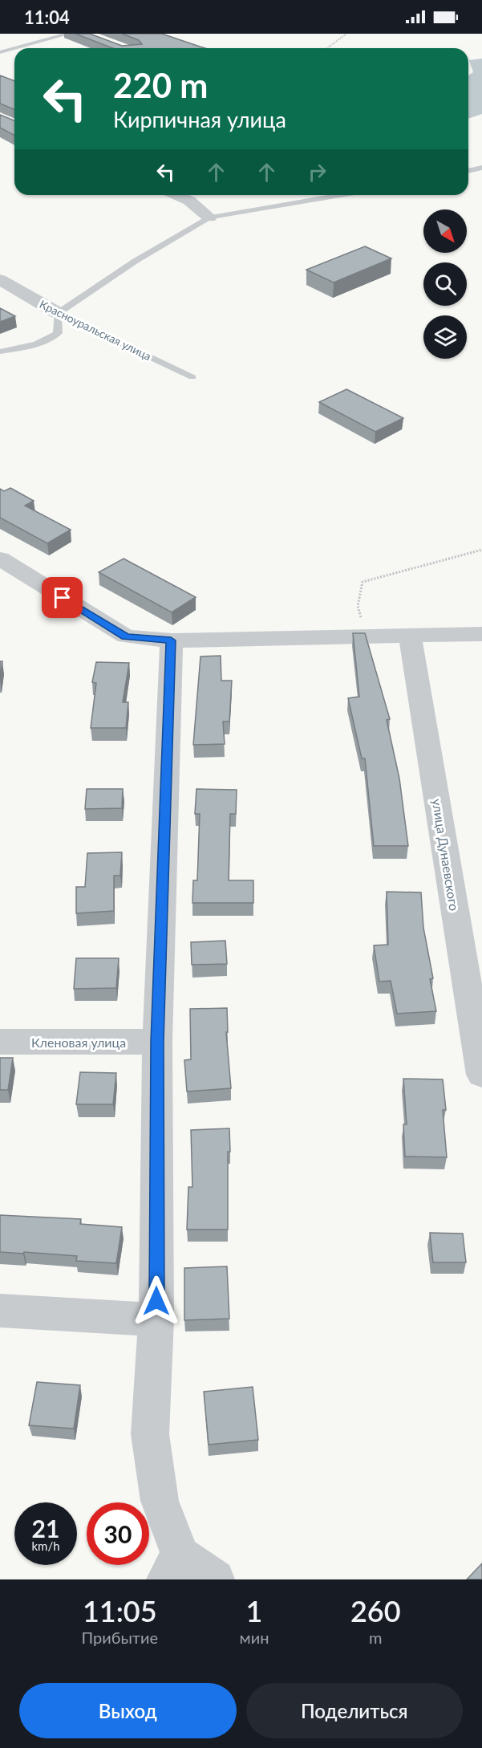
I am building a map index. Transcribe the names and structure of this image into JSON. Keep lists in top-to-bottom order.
{
  "streets": {
    "street": ["Красноуральская улица", "улица Дунаевского", "Кленовая улица"]
  },
  "north": "bottom right",
  "page": {
    "status": "11:04",
    "turn": ["220 m", "Кирпичная улица"],
    "speed": "21 km/h",
    "limit": "30",
    "eta": [
      "11:05",
      "Прибытие",
      "1",
      "мин",
      "260",
      "m"
    ],
    "buttons": ["Выход", "Поделиться"]
  }
}
